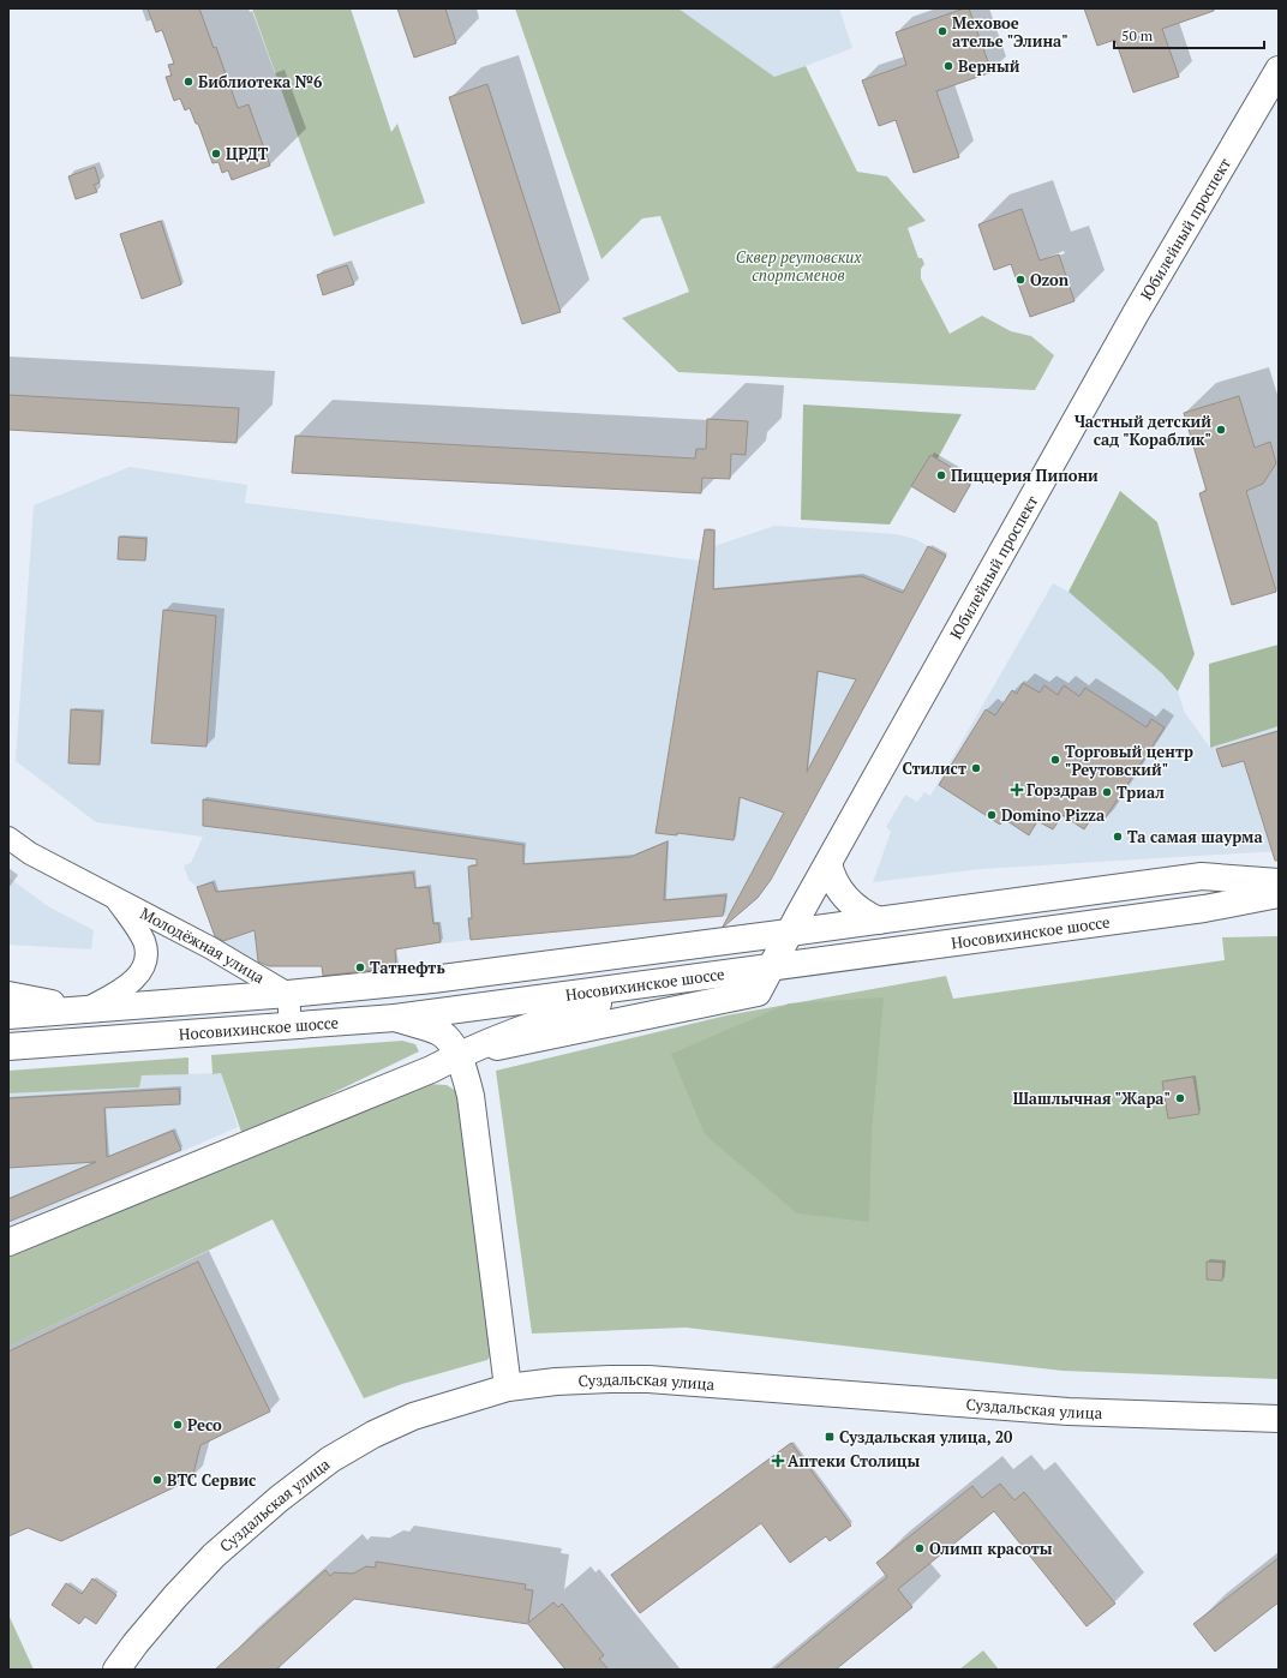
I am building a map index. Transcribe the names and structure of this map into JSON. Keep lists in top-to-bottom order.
{
  "streets": {
    "main road": ["Юбилейный проспект", "Носовихинское шоссе", "Суздальская улица"],
    "street": ["Молодёжная улица"]
  },
  "crossings": [
    ["Юбилейный проспект", "Носовихинское шоссе"],
    ["Носовихинское шоссе", "Молодёжная улица"]
  ],
  "parks": ["Сквер реутовских спортсменов"],
  "places": {
    "other": [
      "Меховое ателье \"Элина\"",
      "Верный",
      "Библиотека №6",
      "ЦРДТ",
      "Ozon",
      "Частный детский сад \"Кораблик\"",
      "Пиццерия Пипони",
      "Торговый центр \"Реутовский\"",
      "Стилист",
      "Триал",
      "Domino Pizza",
      "Та самая шаурма",
      "Татнефть",
      "Шашлычная \"Жара\"",
      "Ресо",
      "ВТС Сервис",
      "Олимп красоты"
    ],
    "health": ["Горздрав", "Аптеки Столицы"],
    "transit": ["Суздальская улица, 20"]
  },
  "scale_bar": "50 m"
}
